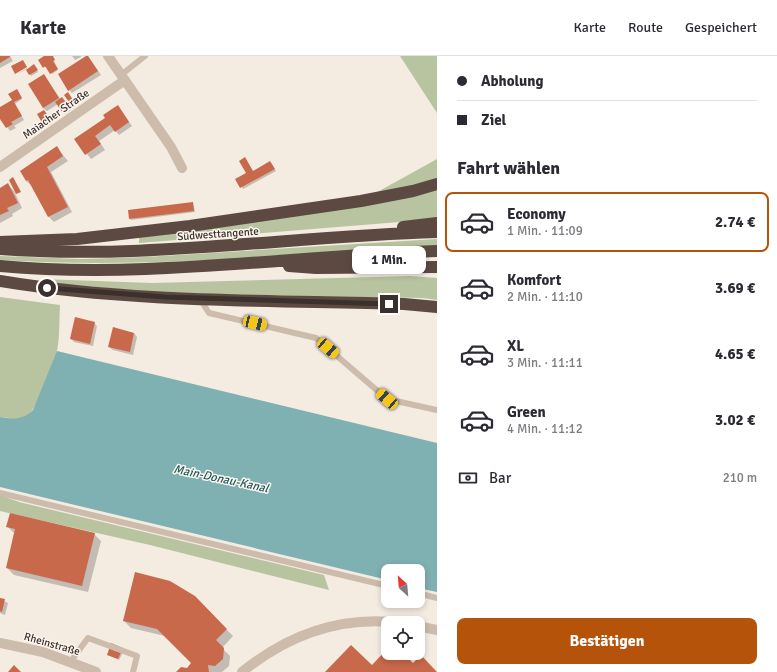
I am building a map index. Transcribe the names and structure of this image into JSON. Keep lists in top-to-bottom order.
{
  "streets": {
    "highway": ["Südwesttangente"],
    "street": ["Maiacher Straße", "Rheinstraße"]
  },
  "water": ["Main-Donau-Kanal"],
  "north": "top left",
  "page": {
    "header": "Karte",
    "nav": ["Karte", "Route", "Gespeichert"],
    "banner": ["Abholung", "Ziel"],
    "heading": "Fahrt wählen",
    "list": [
      {
        "name": "Economy",
        "note": "1 Min. · 11:09",
        "value": "2.74 €"
      },
      {
        "name": "Komfort",
        "note": "2 Min. · 11:10",
        "value": "3.69 €"
      },
      {
        "name": "XL",
        "note": "3 Min. · 11:11",
        "value": "4.65 €"
      },
      {
        "name": "Green",
        "note": "4 Min. · 11:12",
        "value": "3.02 €"
      }
    ],
    "bubble": "1 Min.",
    "pay": ["Bar", "210 m"],
    "buttons": "Bestätigen"
  }
}
